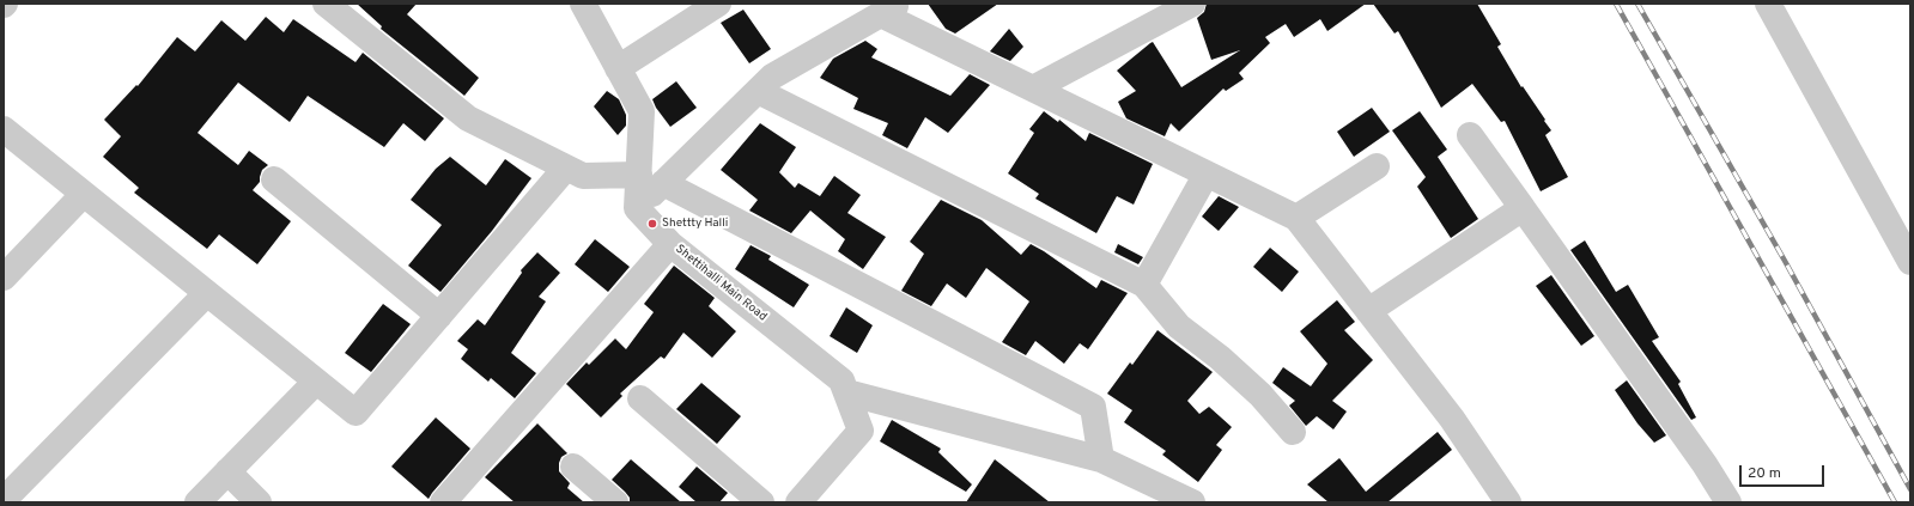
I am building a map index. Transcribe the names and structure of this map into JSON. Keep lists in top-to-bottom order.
{
  "streets": {
    "street": ["Shettihalli Main Road"]
  },
  "places": ["Shettty Halli"],
  "scale_bar": "20 m"
}
